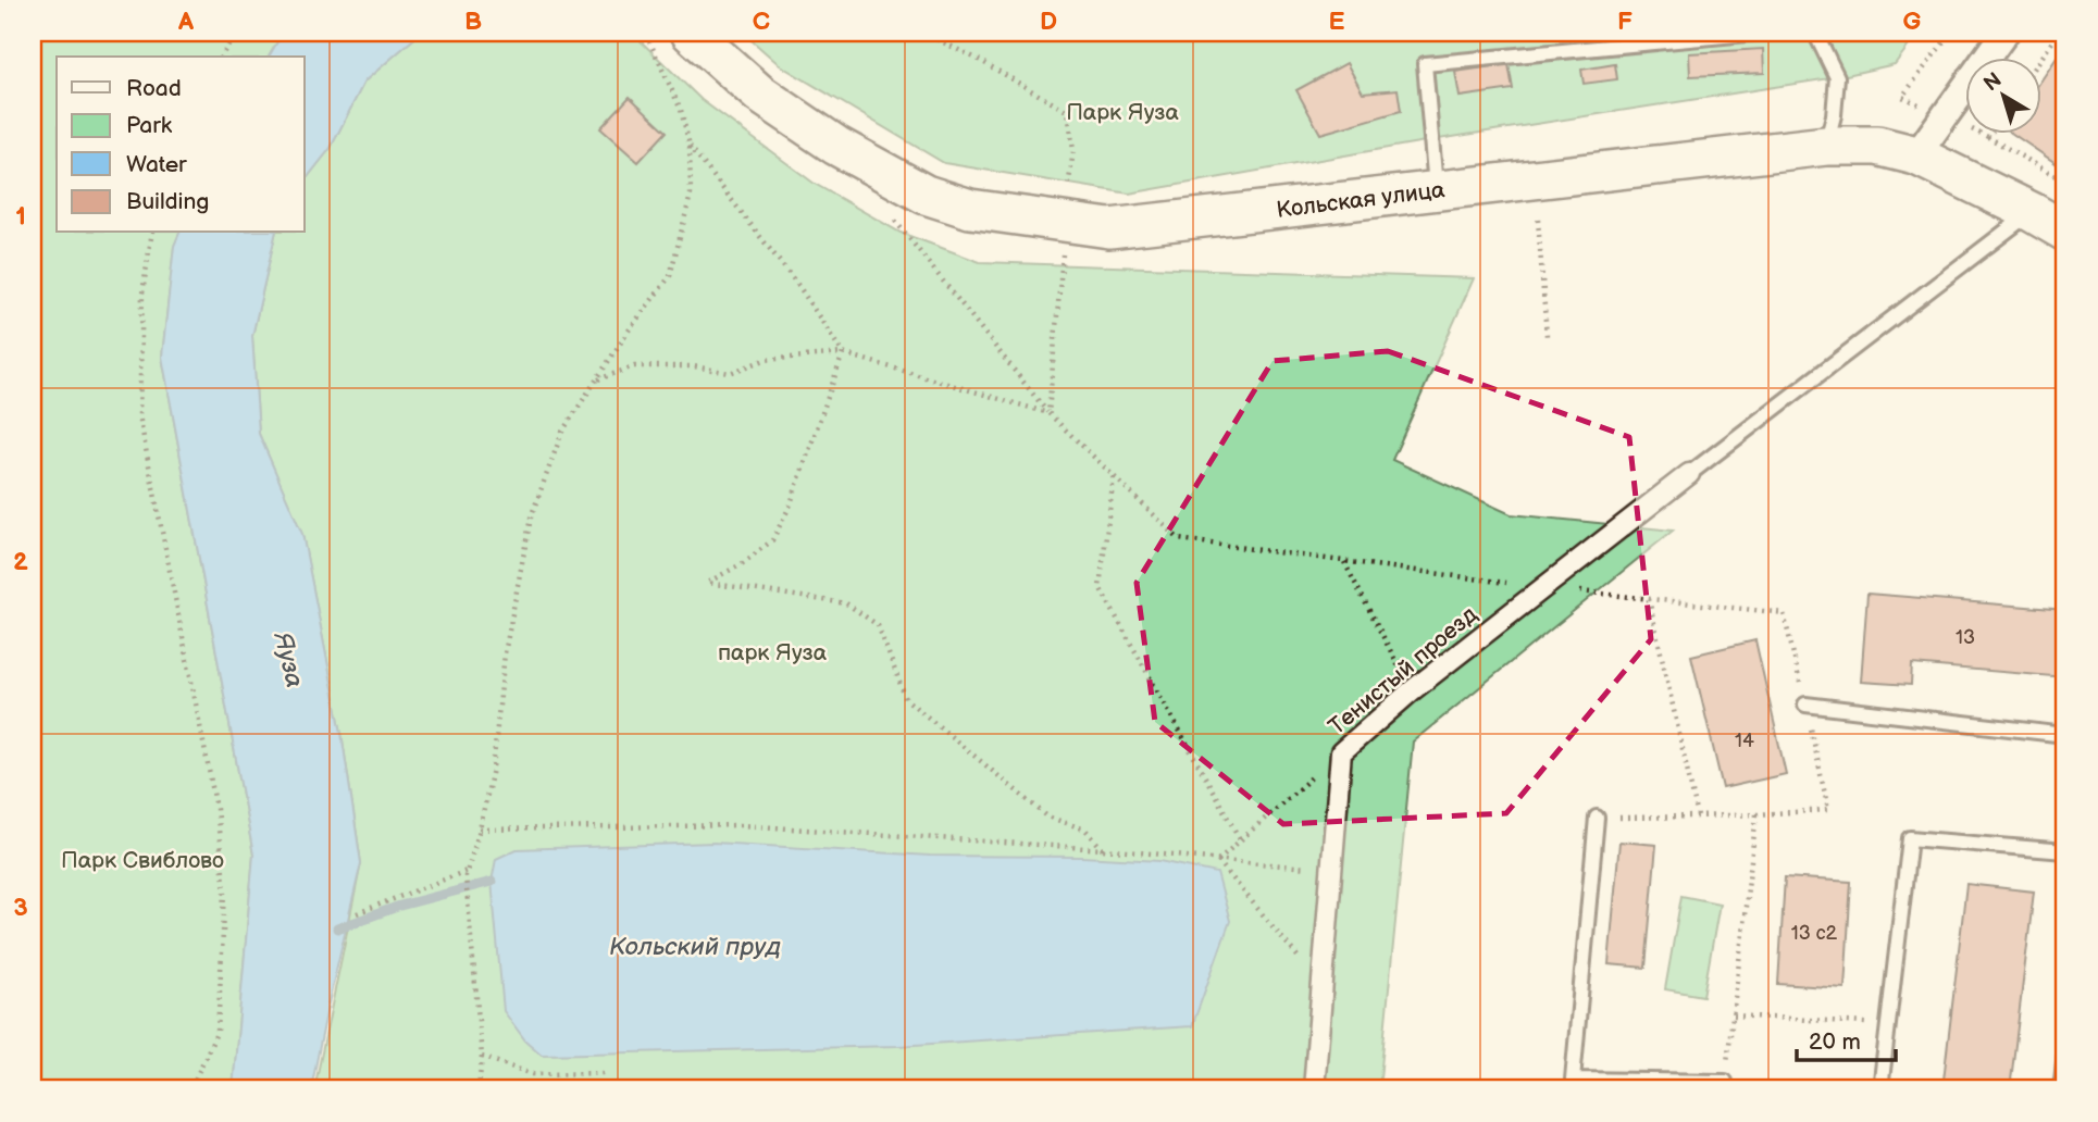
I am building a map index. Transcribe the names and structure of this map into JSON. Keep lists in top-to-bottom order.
{
  "streets": {
    "main road": ["Кольская улица"],
    "street": ["Тенистый проезд"]
  },
  "water": ["Яуза", "Кольский пруд"],
  "parks": ["Парк Яуза", "парк Яуза", "Парк Свиблово"],
  "house_numbers": ["13", "14", "13 с2"],
  "legend": [
    "Road",
    "Park",
    "Water",
    "Building"
  ],
  "scale_bar": "20 m",
  "north": "top left",
  "grid": {
    "columns": [
      "A",
      "B",
      "C",
      "D",
      "E",
      "F",
      "G"
    ],
    "rows": ["1", "2", "3"]
  }
}
